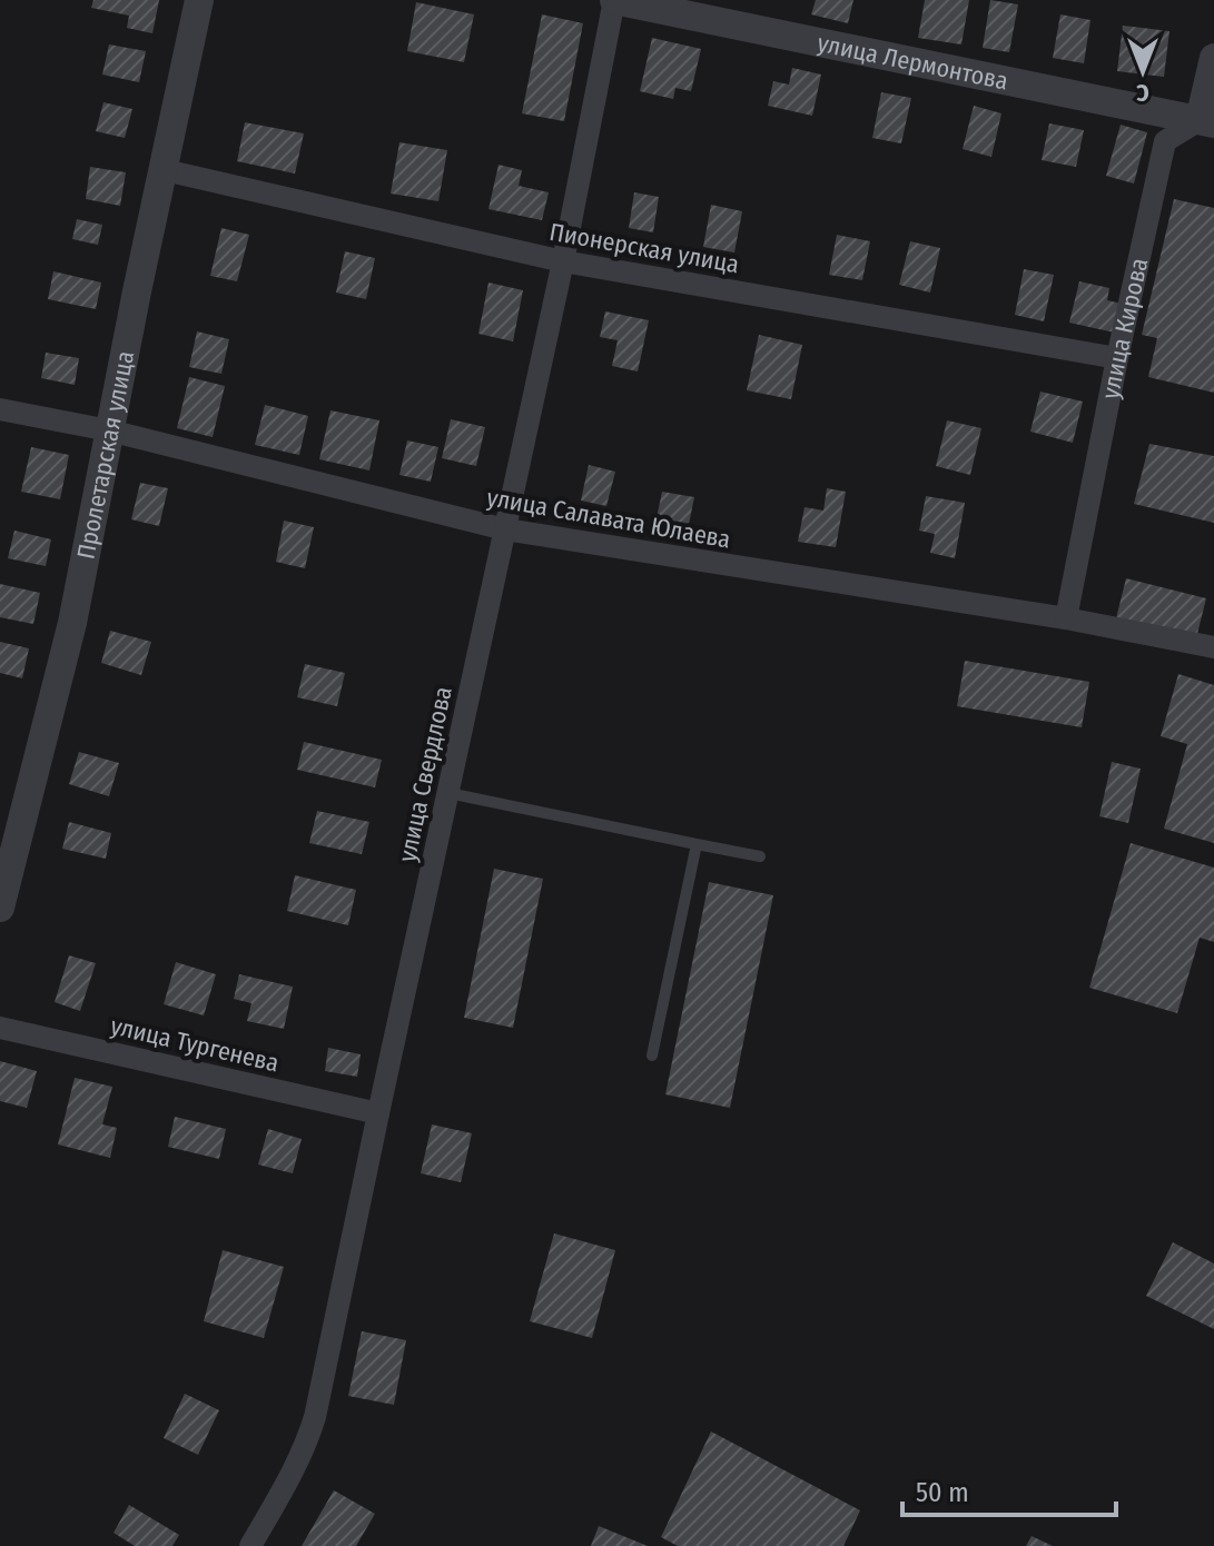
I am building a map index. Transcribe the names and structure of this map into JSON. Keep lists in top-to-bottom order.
{
  "streets": {
    "street": [
      "улица Лермонтова",
      "Пионерская улица",
      "улица Кирова",
      "Пролетарская улица",
      "улица Салавата Юлаева",
      "улица Свердлова",
      "улица Тургенева"
    ]
  },
  "crossings": [
    ["улица Лермонтова", "улица Кирова"],
    ["улица Лермонтова", "улица Свердлова"],
    ["Пионерская улица", "улица Кирова"],
    ["Пионерская улица", "Пролетарская улица"],
    ["Пионерская улица", "улица Свердлова"],
    ["улица Кирова", "улица Салавата Юлаева"],
    ["Пролетарская улица", "улица Салавата Юлаева"],
    ["улица Салавата Юлаева", "улица Свердлова"],
    ["улица Свердлова", "улица Тургенева"]
  ],
  "scale_bar": "50 m",
  "north": "bottom"
}
